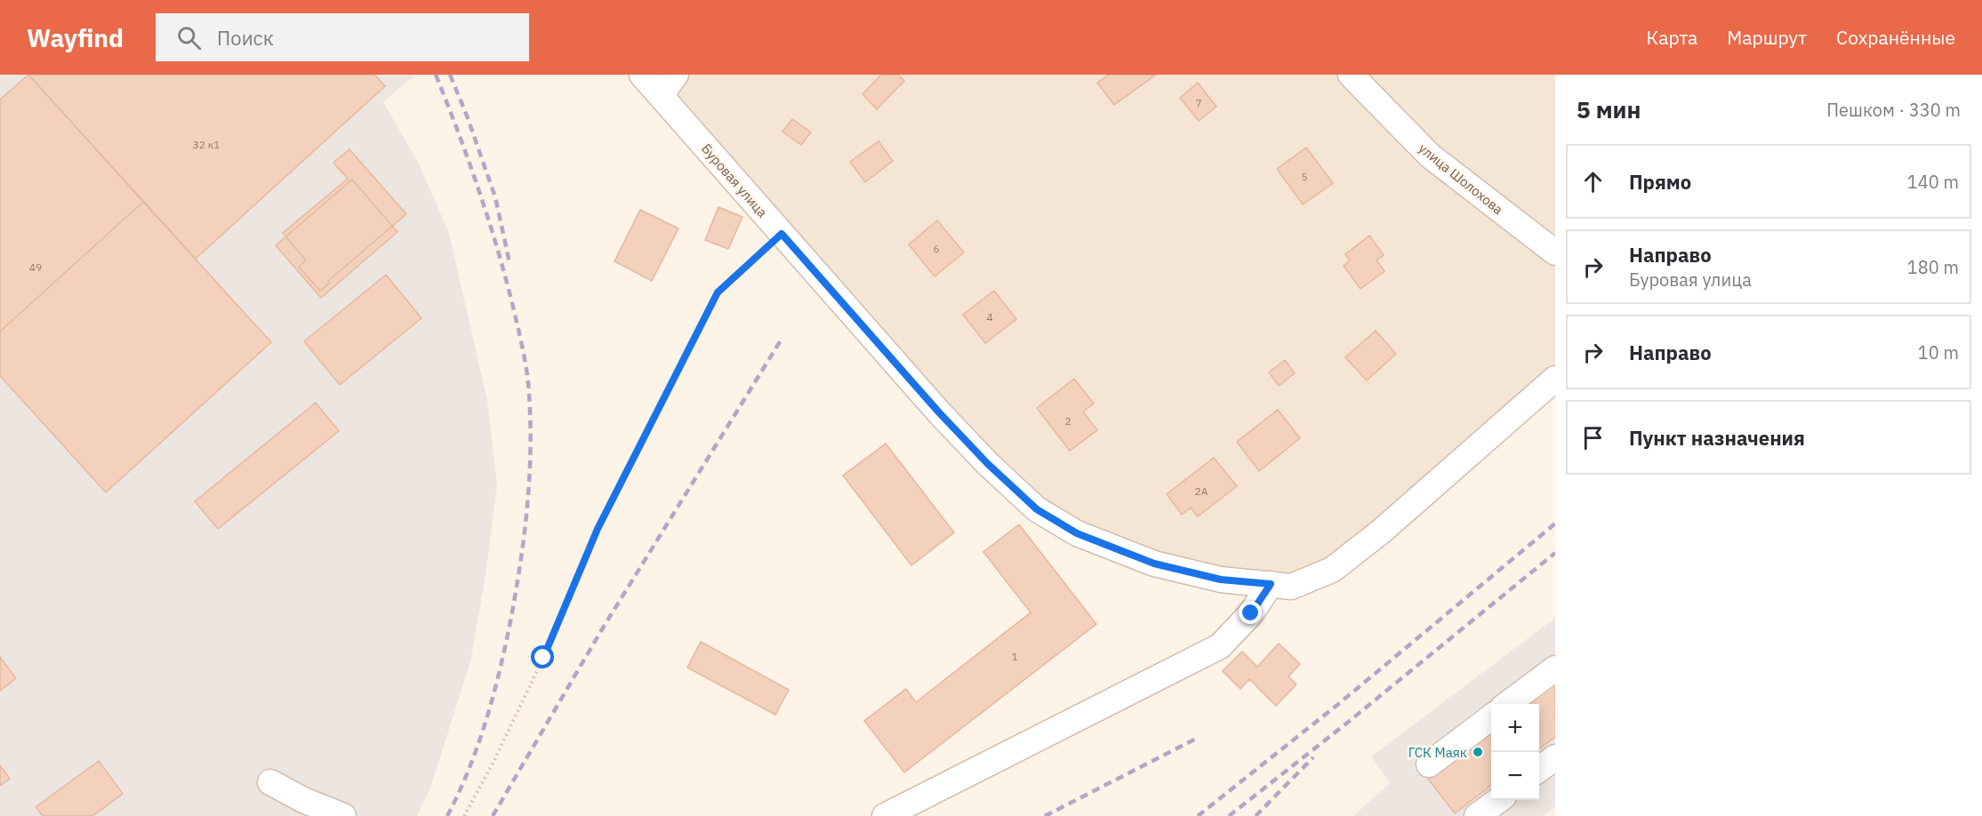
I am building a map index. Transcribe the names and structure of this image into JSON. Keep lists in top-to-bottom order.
{
  "streets": {
    "street": ["улица Шолохова", "Буровая улица"]
  },
  "places": ["ГСК Маяк"],
  "house_numbers": [
    "7",
    "32 к1",
    "5",
    "6",
    "49",
    "4",
    "2",
    "2А",
    "1"
  ],
  "page": {
    "header": "Wayfind",
    "search": "Поиск",
    "nav": ["Карта", "Маршрут", "Сохранённые"],
    "heading": ["5 мин", "Пешком · 330 m"],
    "list": [
      ["Прямо", "140 m"],
      ["Направо", "Буровая улица", "180 m"],
      ["Направо", "10 m"],
      "Пункт назначения"
    ],
    "map_buttons": ["+", "−"]
  }
}
